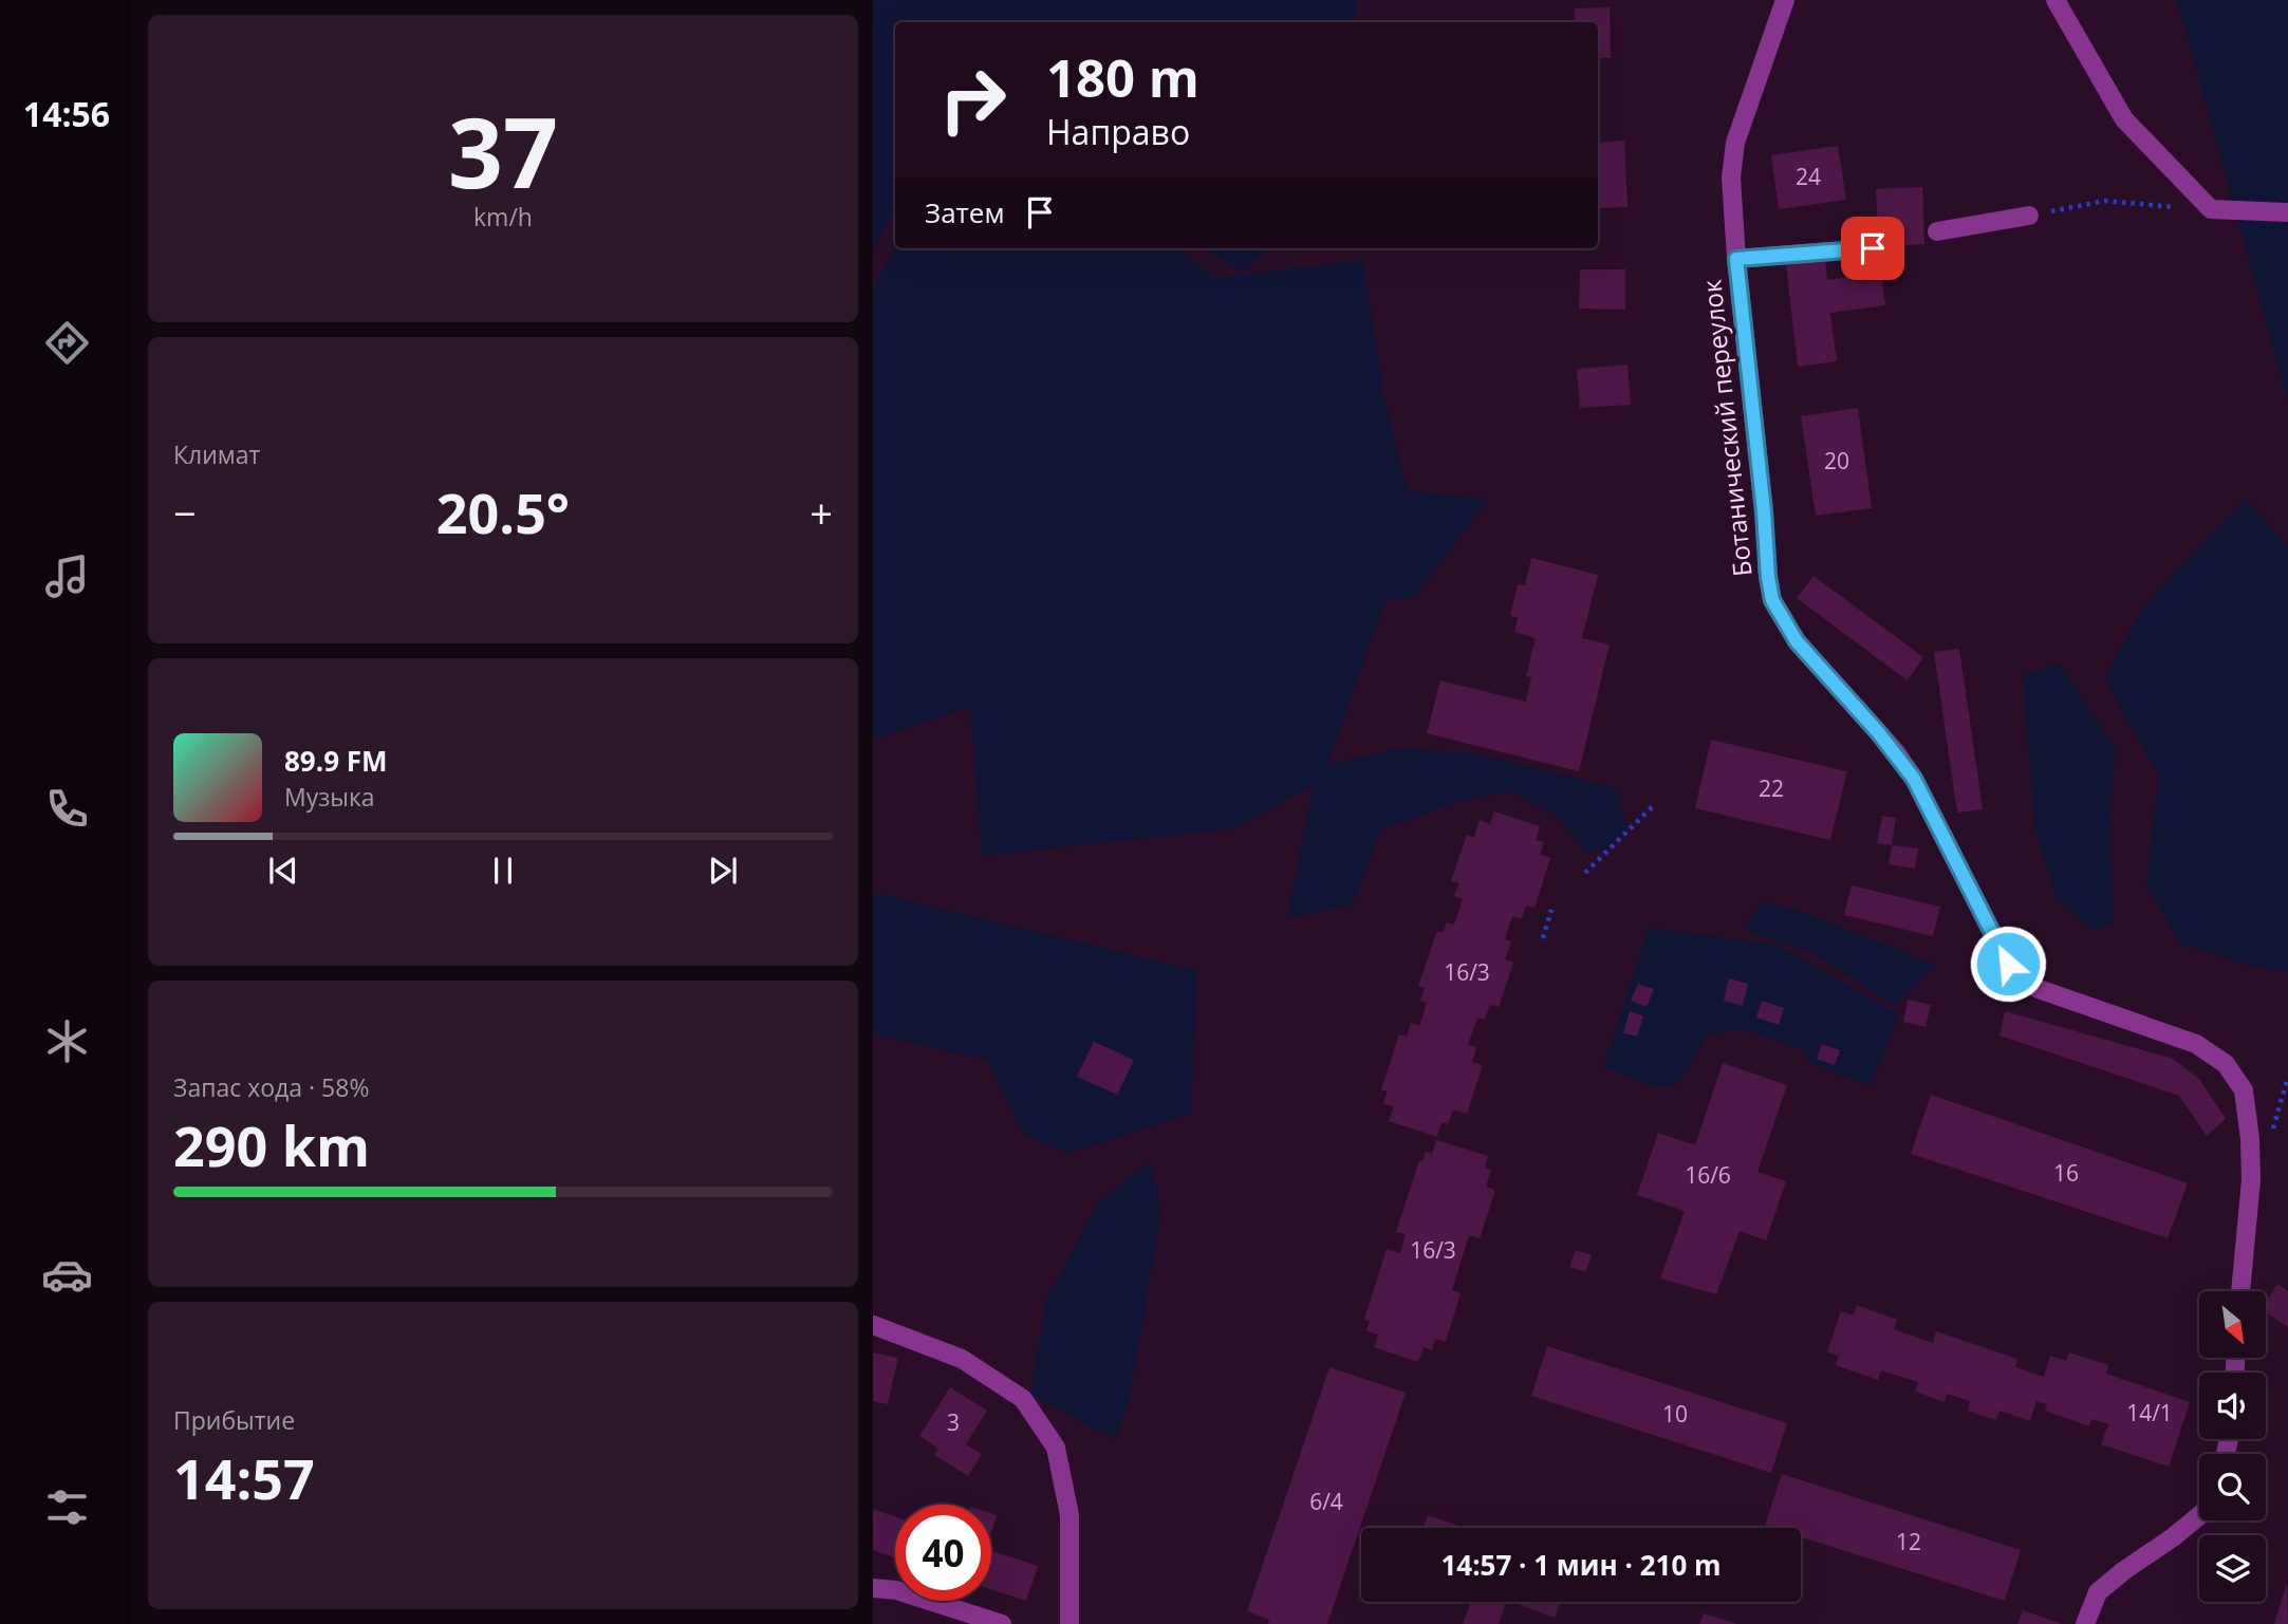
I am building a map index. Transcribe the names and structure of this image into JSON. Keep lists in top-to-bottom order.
{
  "streets": {
    "street": ["Ботанический переулок"]
  },
  "house_numbers": [
    "24",
    "20",
    "22",
    "16/3",
    "16",
    "16/6",
    "16/3",
    "14/1",
    "10",
    "3",
    "6/4",
    "12"
  ],
  "north": "bottom right",
  "page": {
    "tabs": "14:56",
    "tile": [
      ["37", "km/h"],
      "Климат",
      ["Запас хода · 58%", "290 km"],
      ["Прибытие", "14:57"]
    ],
    "turn": ["180 m", "Направо"],
    "then": "Затем",
    "heat": ["−", "20.5°", "+"],
    "song": ["89.9 FM", "Музыка"],
    "limit": "40",
    "trip": "14:57 · 1 мин · 210 m"
  }
}
